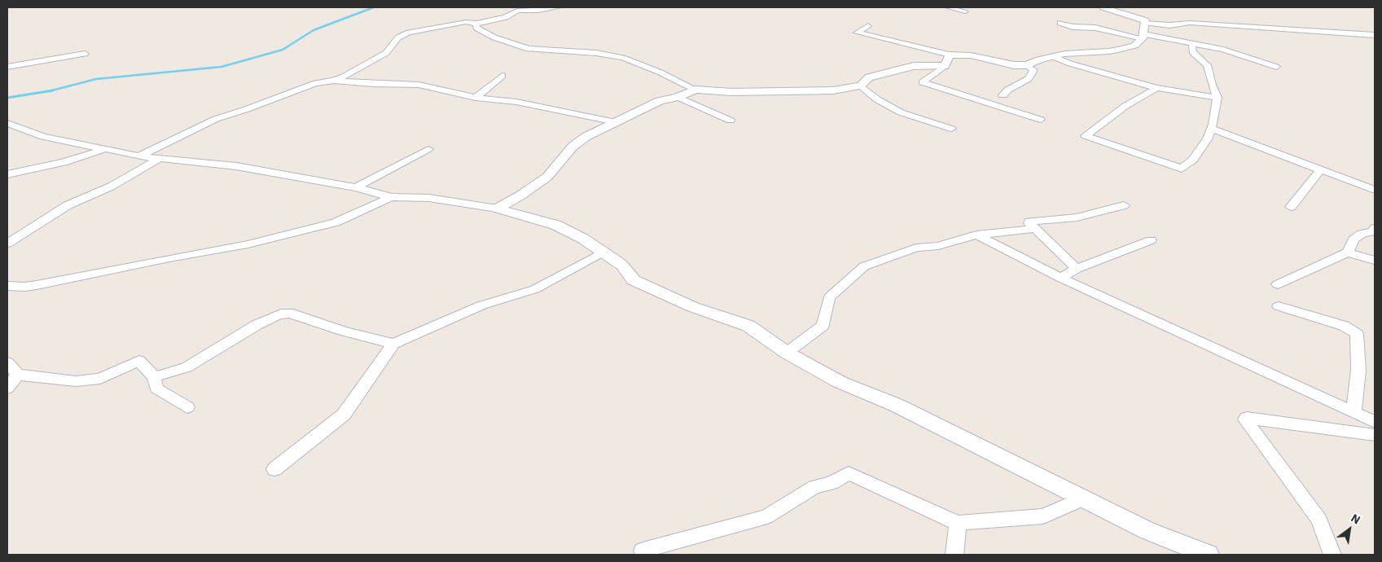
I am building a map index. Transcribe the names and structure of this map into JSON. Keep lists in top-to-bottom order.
{
  "north": "top right"
}
